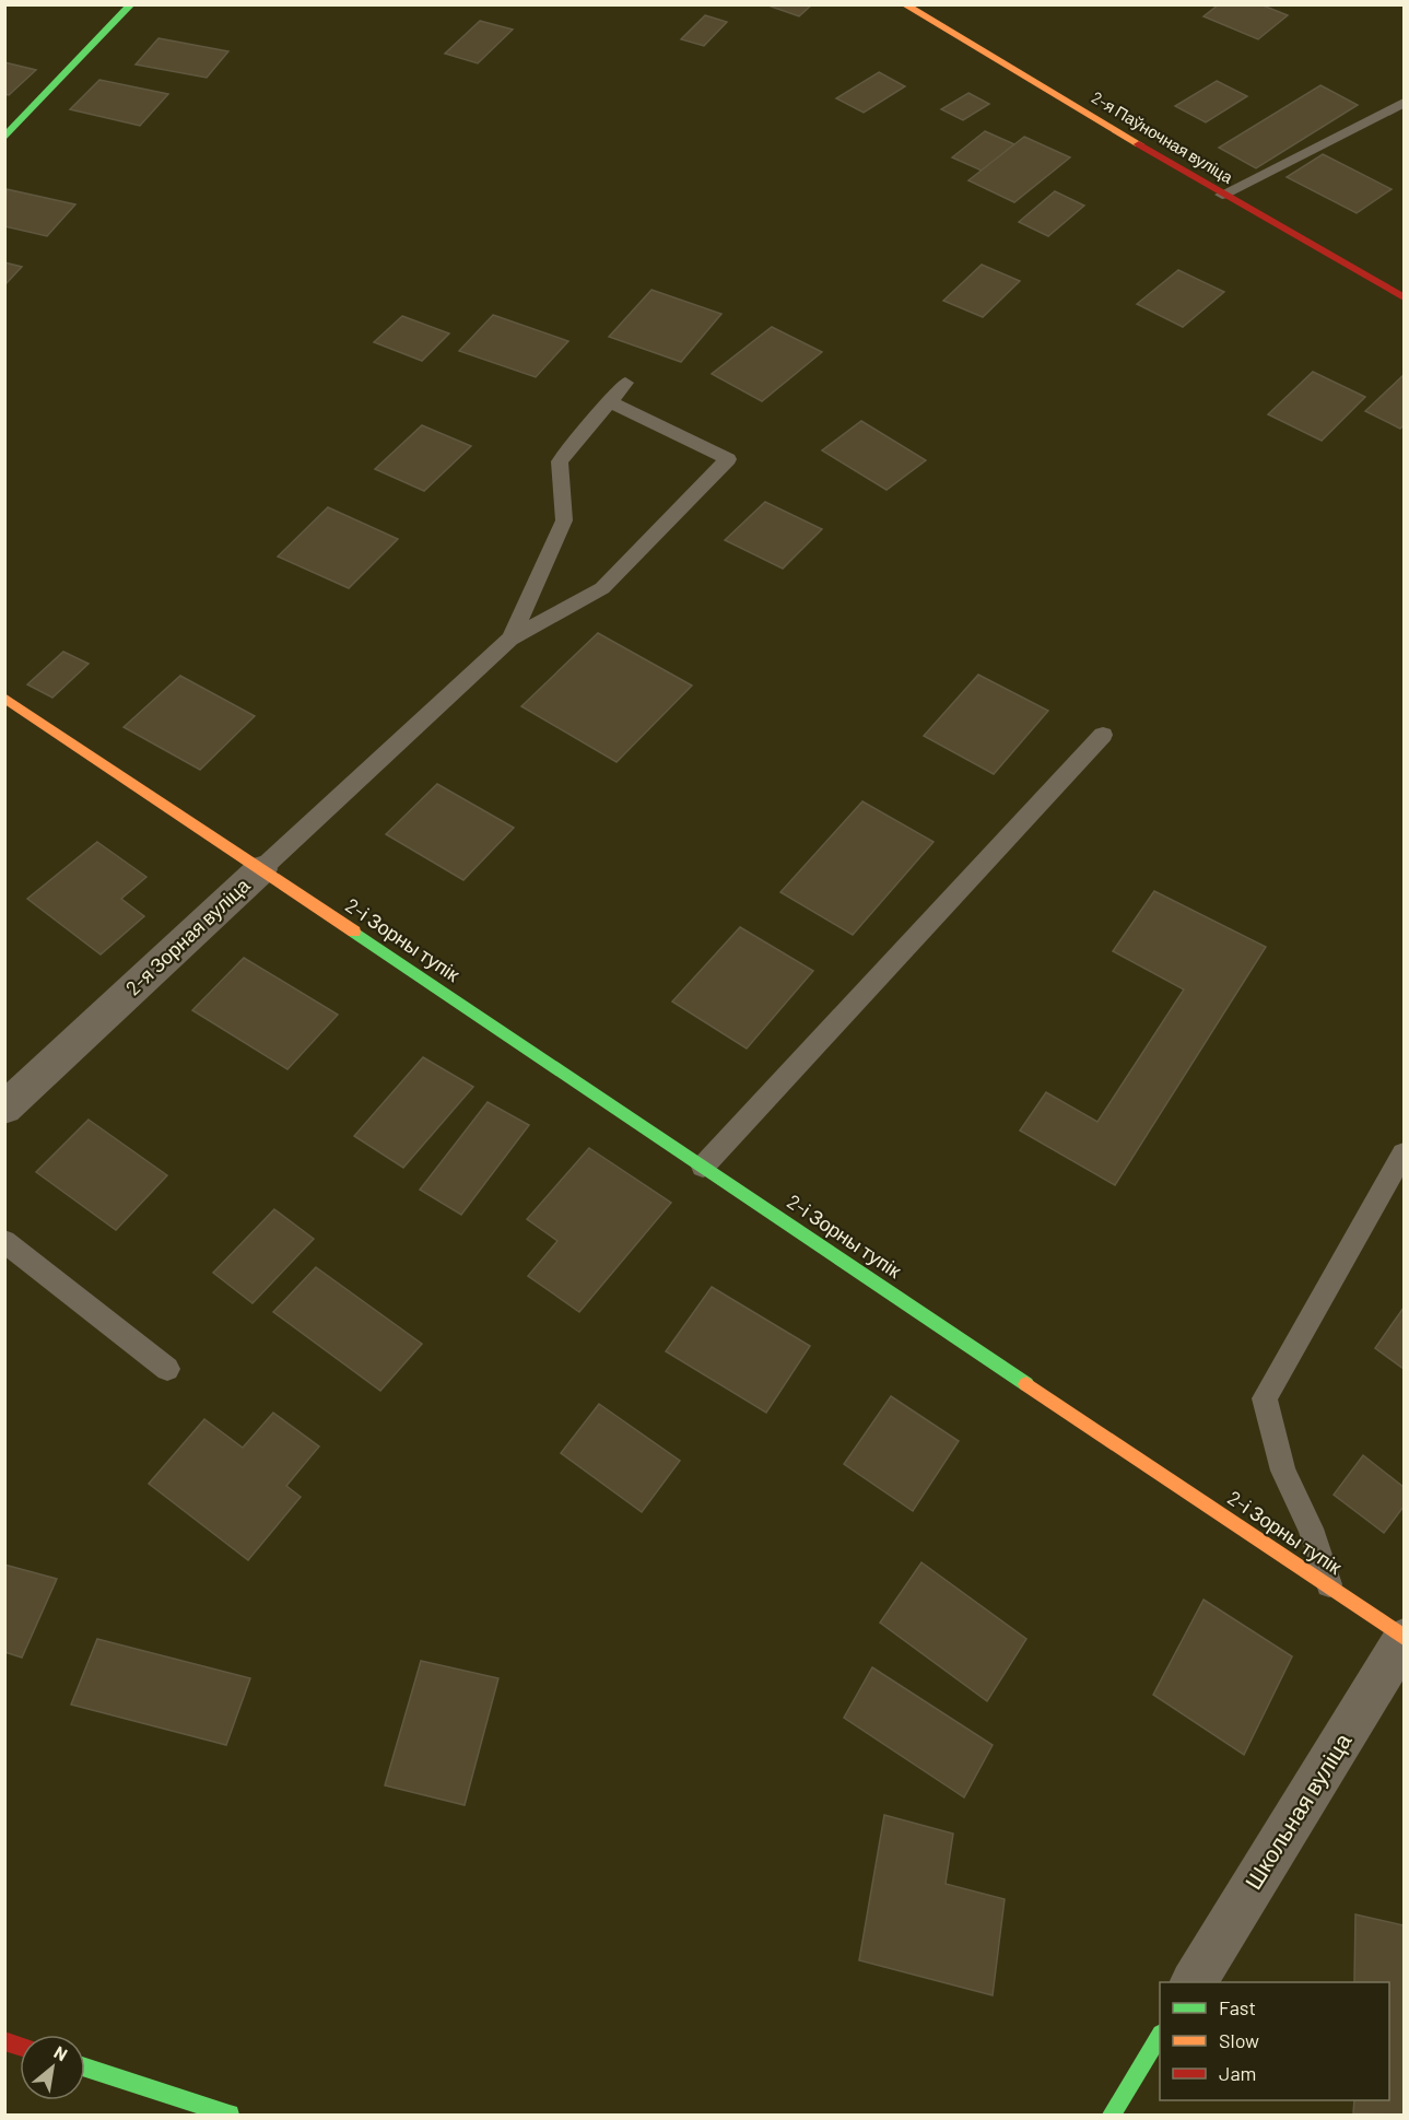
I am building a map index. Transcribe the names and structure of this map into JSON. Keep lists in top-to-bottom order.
{
  "streets": {
    "street": [
      "2-я Паўночная вуліца",
      "2-я Зорная вуліца",
      "2-і Зорны тупік",
      "Школьная вуліца"
    ]
  },
  "crossings": [
    ["2-я Зорная вуліца", "2-і Зорны тупік"],
    ["2-і Зорны тупік", "Школьная вуліца"]
  ],
  "legend": ["Fast", "Slow", "Jam"],
  "north": "top right"
}
